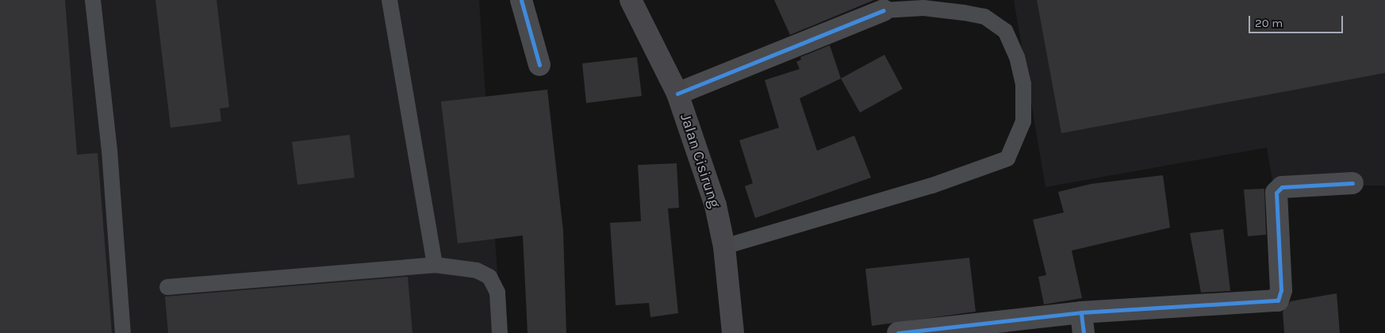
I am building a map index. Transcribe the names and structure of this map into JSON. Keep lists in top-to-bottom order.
{
  "streets": {
    "main road": ["Jalan Cisirung"]
  },
  "scale_bar": "20 m"
}
